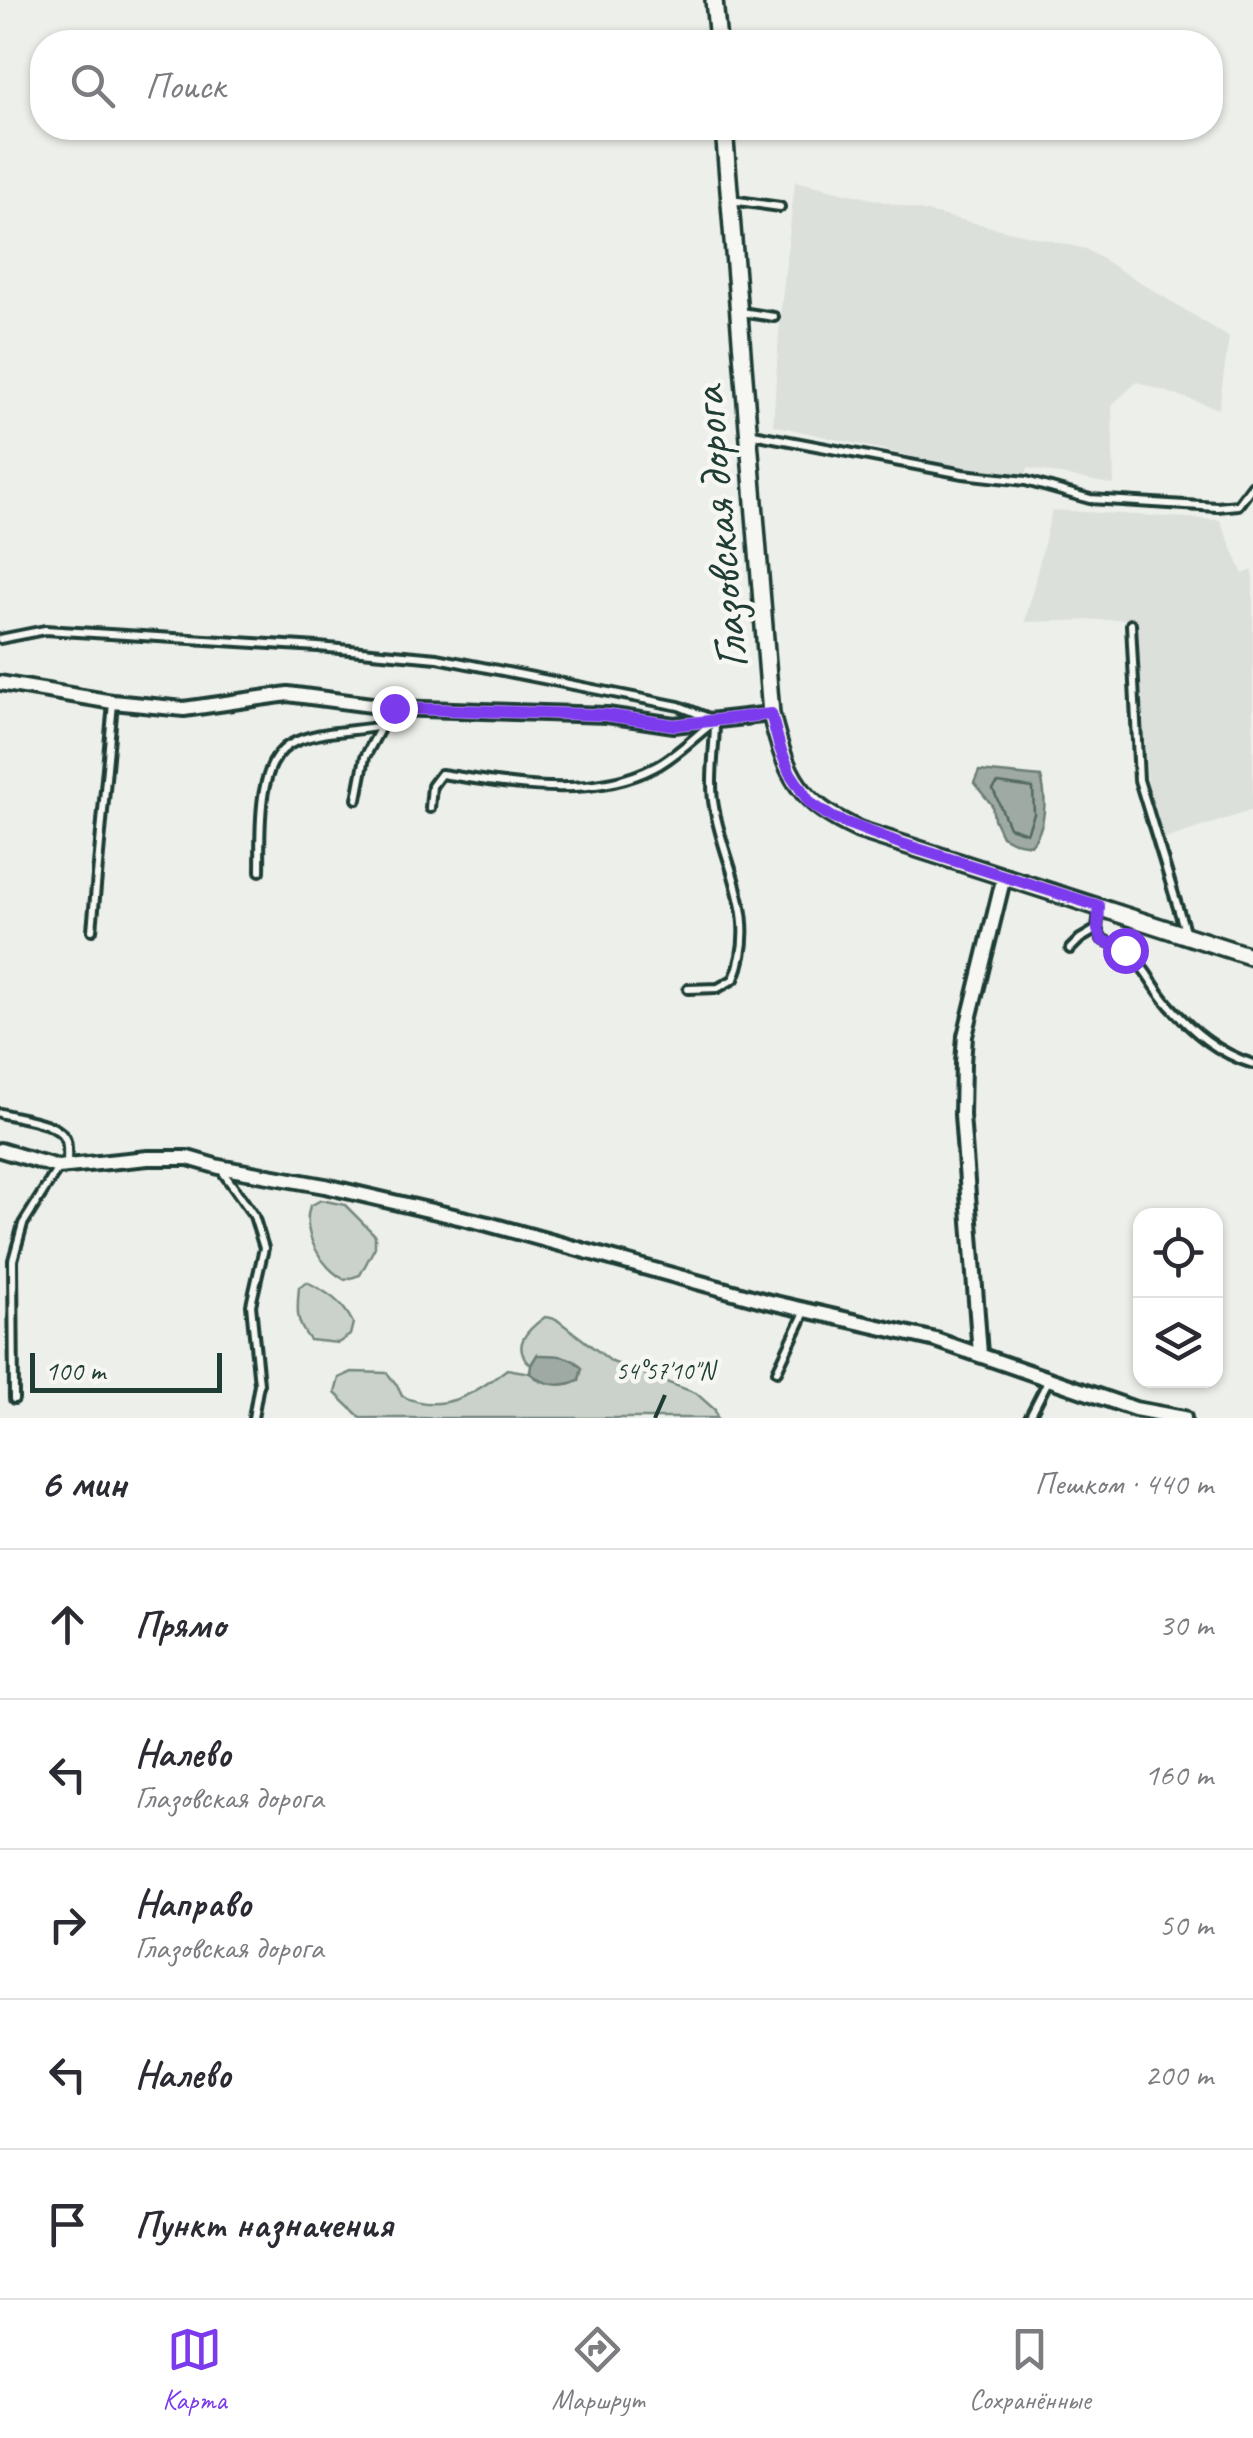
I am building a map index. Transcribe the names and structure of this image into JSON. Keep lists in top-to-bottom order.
{
  "streets": {
    "street": ["Глазовская дорога"]
  },
  "scale_bar": "100 m",
  "page": {
    "search": "Поиск",
    "scale": "100 m",
    "heading": ["6 мин", "Пешком · 440 m"],
    "list": [
      ["Прямо", "30 m"],
      ["Налево", "Глазовская дорога", "160 m"],
      ["Направо", "Глазовская дорога", "50 m"],
      ["Налево", "200 m"],
      "Пункт назначения"
    ],
    "nav": ["Карта", "Маршрут", "Сохранённые"]
  },
  "coordinates": ["54°57'10\"N"]
}
